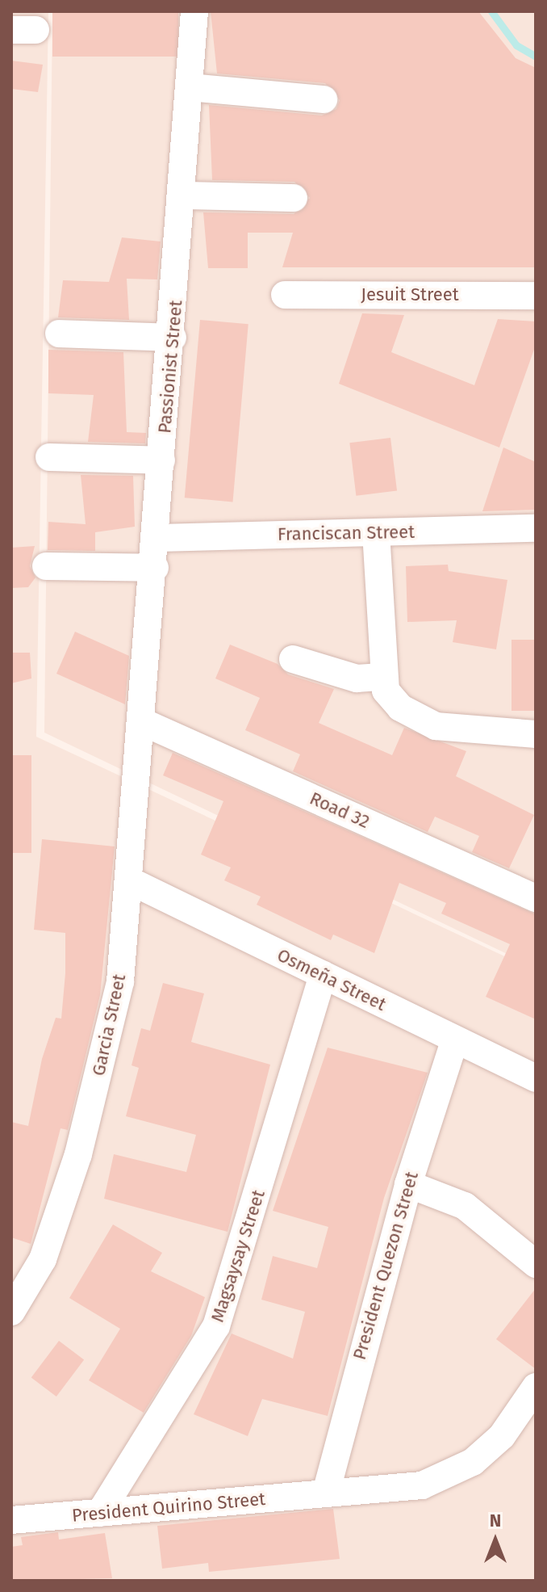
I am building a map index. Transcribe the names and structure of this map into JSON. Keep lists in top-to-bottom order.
{
  "streets": {
    "street": [
      "Jesuit Street",
      "Passionist Street",
      "Franciscan Street",
      "Road 32",
      "Osmeña Street",
      "Garcia Street",
      "Magsaysay Street",
      "President Quezon Street",
      "President Quirino Street"
    ]
  },
  "crossings": [
    ["Passionist Street", "Franciscan Street"],
    ["Passionist Street", "Road 32"],
    ["Passionist Street", "Garcia Street"],
    ["Road 32", "Garcia Street"],
    ["Osmeña Street", "Garcia Street"],
    ["Osmeña Street", "Magsaysay Street"],
    ["Osmeña Street", "President Quezon Street"],
    ["Magsaysay Street", "President Quirino Street"],
    ["President Quezon Street", "President Quirino Street"]
  ],
  "north": "top"
}
